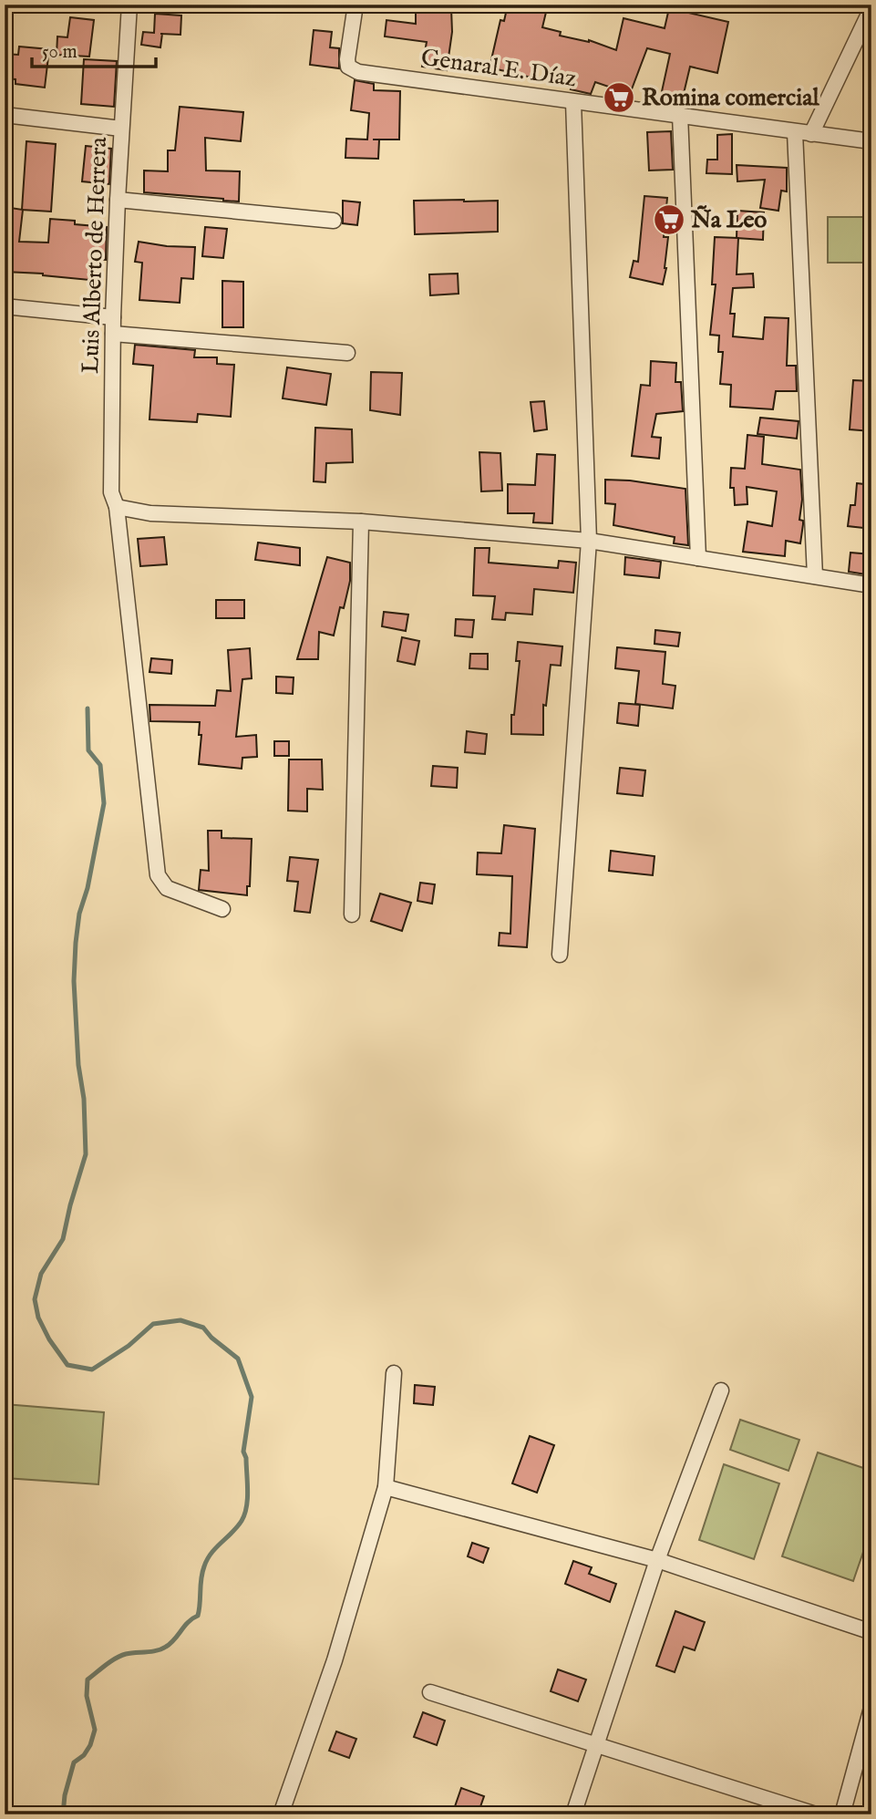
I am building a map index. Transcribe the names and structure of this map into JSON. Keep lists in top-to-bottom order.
{
  "streets": {
    "street": ["Genaral E. Díaz", "Luis Alberto de Herrera"]
  },
  "places": {
    "supermarket": ["Romina comercial", "Ña Leo"]
  },
  "scale_bar": "50 m"
}
